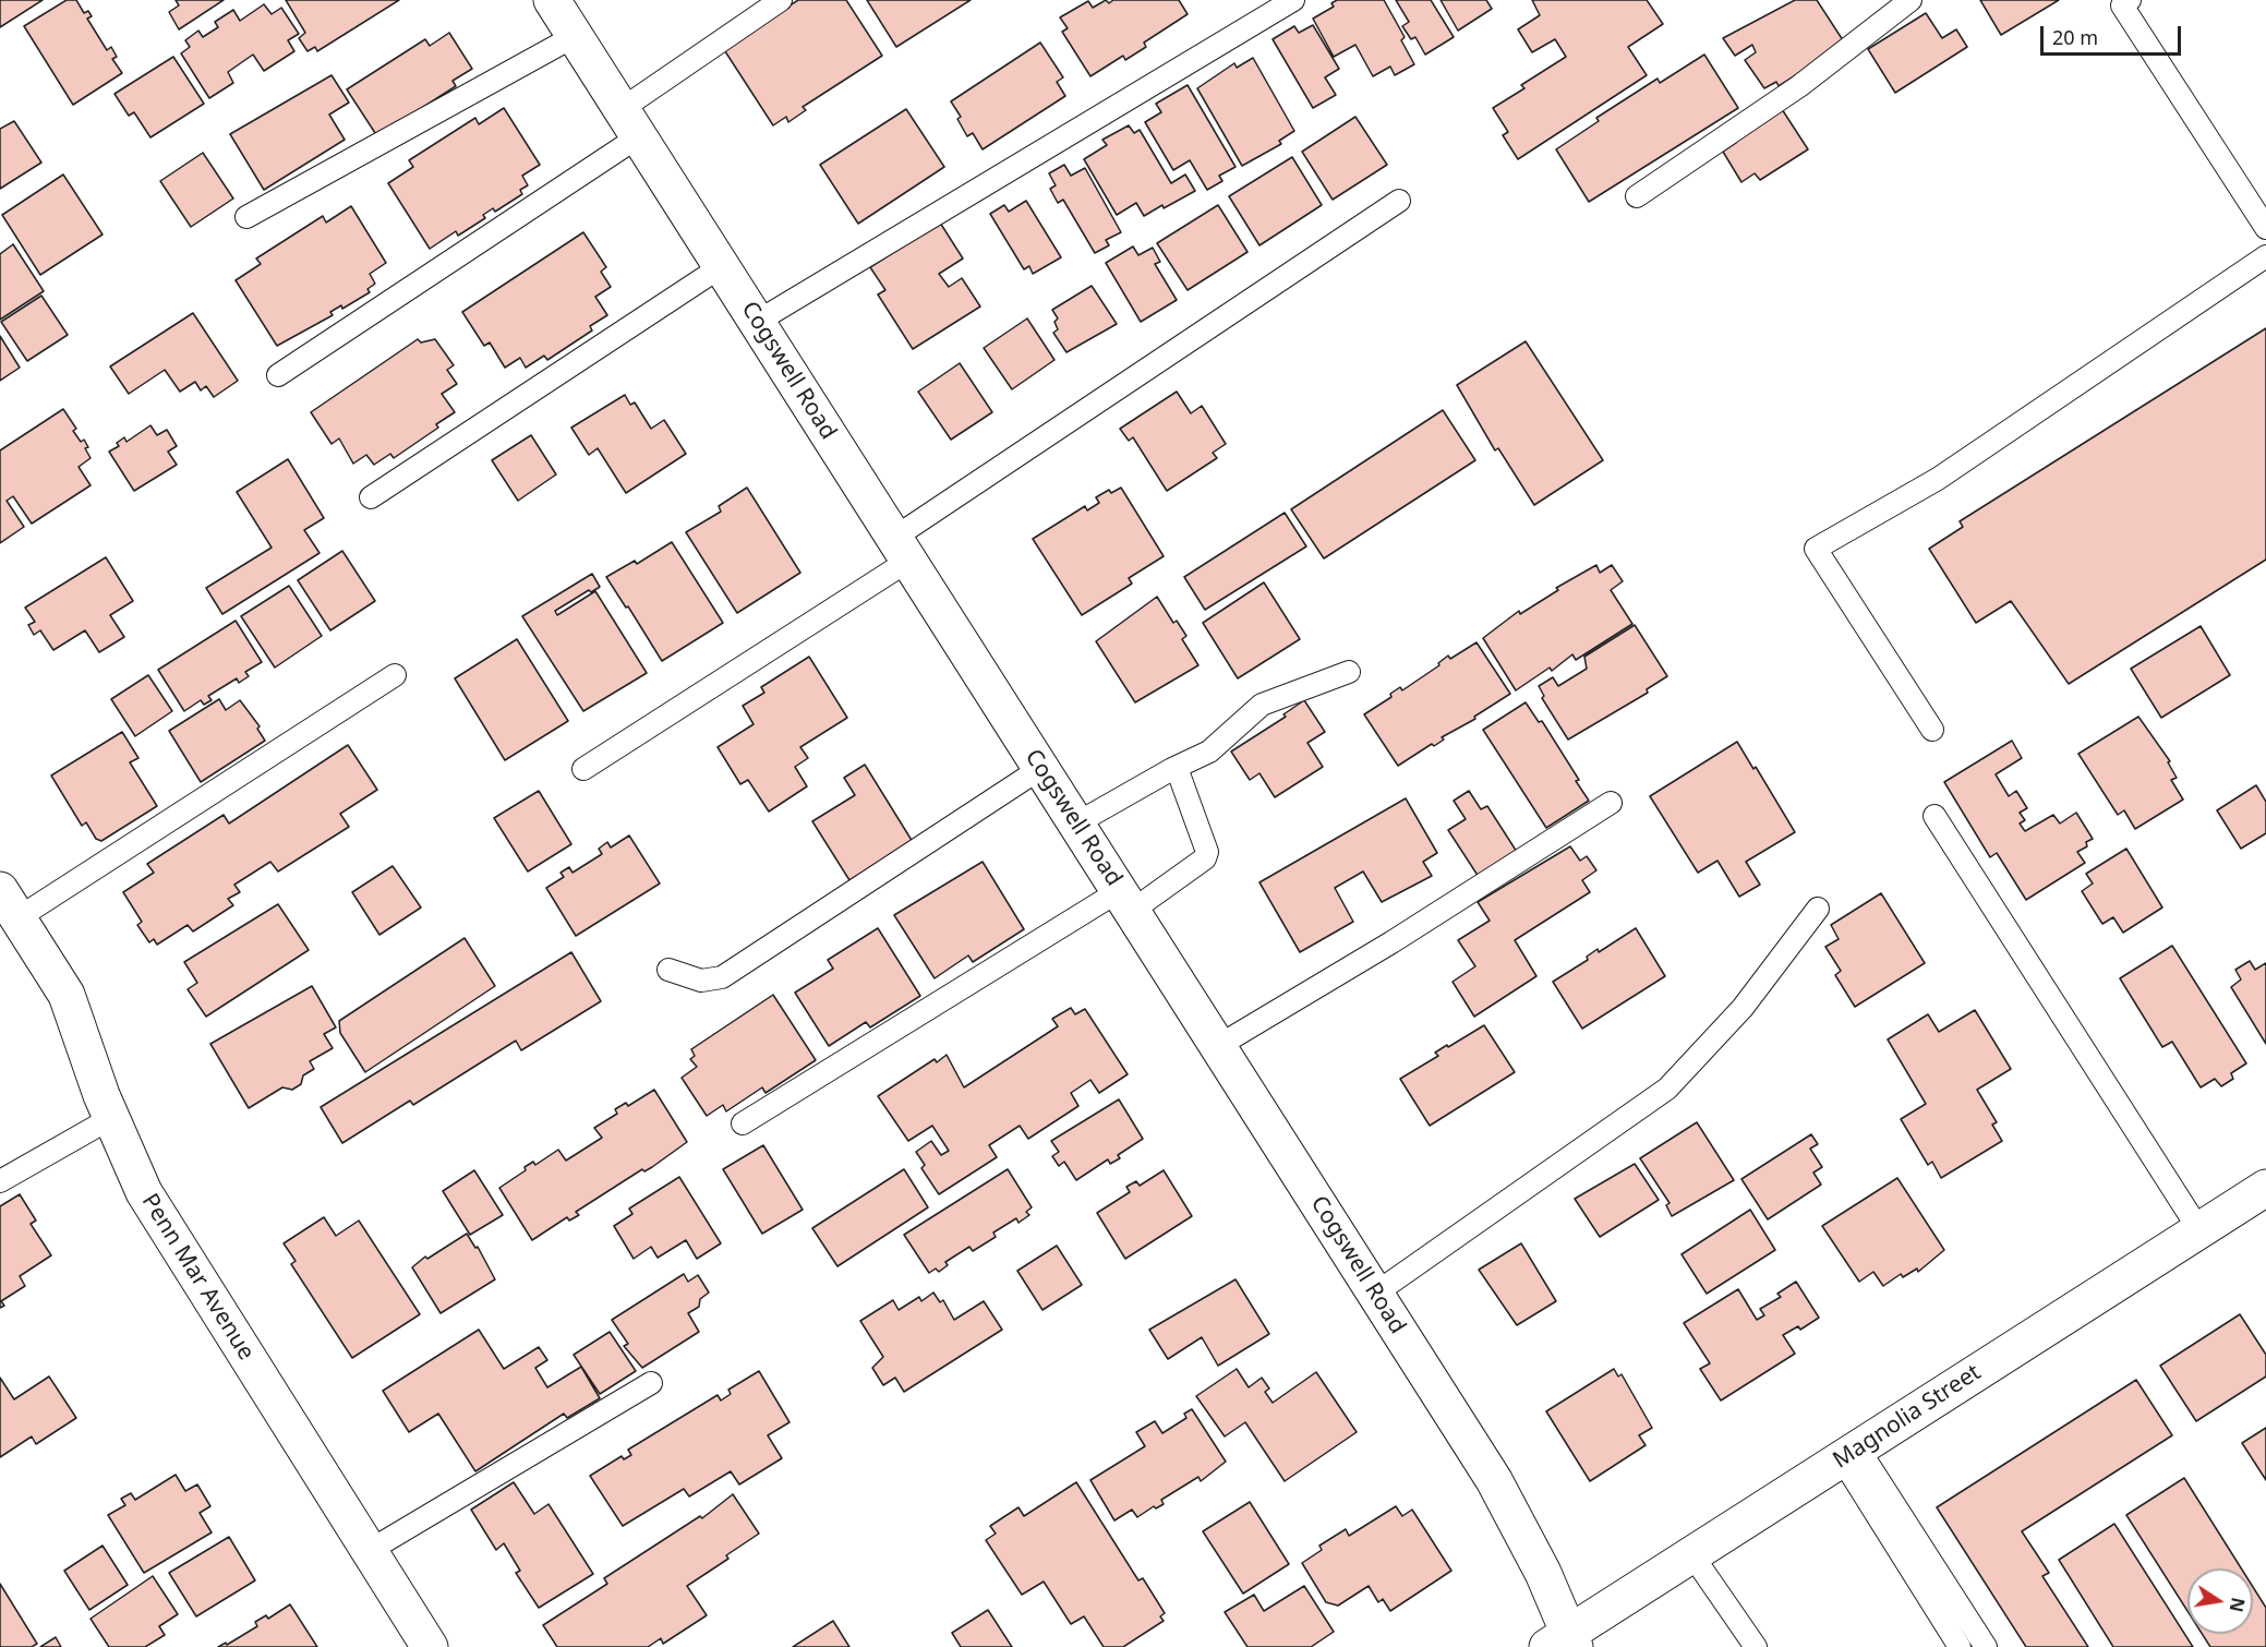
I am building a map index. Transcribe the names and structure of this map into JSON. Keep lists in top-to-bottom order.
{
  "streets": {
    "street": ["Cogswell Road", "Penn Mar Avenue", "Magnolia Street"]
  },
  "crossings": [
    ["Cogswell Road", "Magnolia Street"]
  ],
  "scale_bar": "20 m",
  "north": "right"
}
